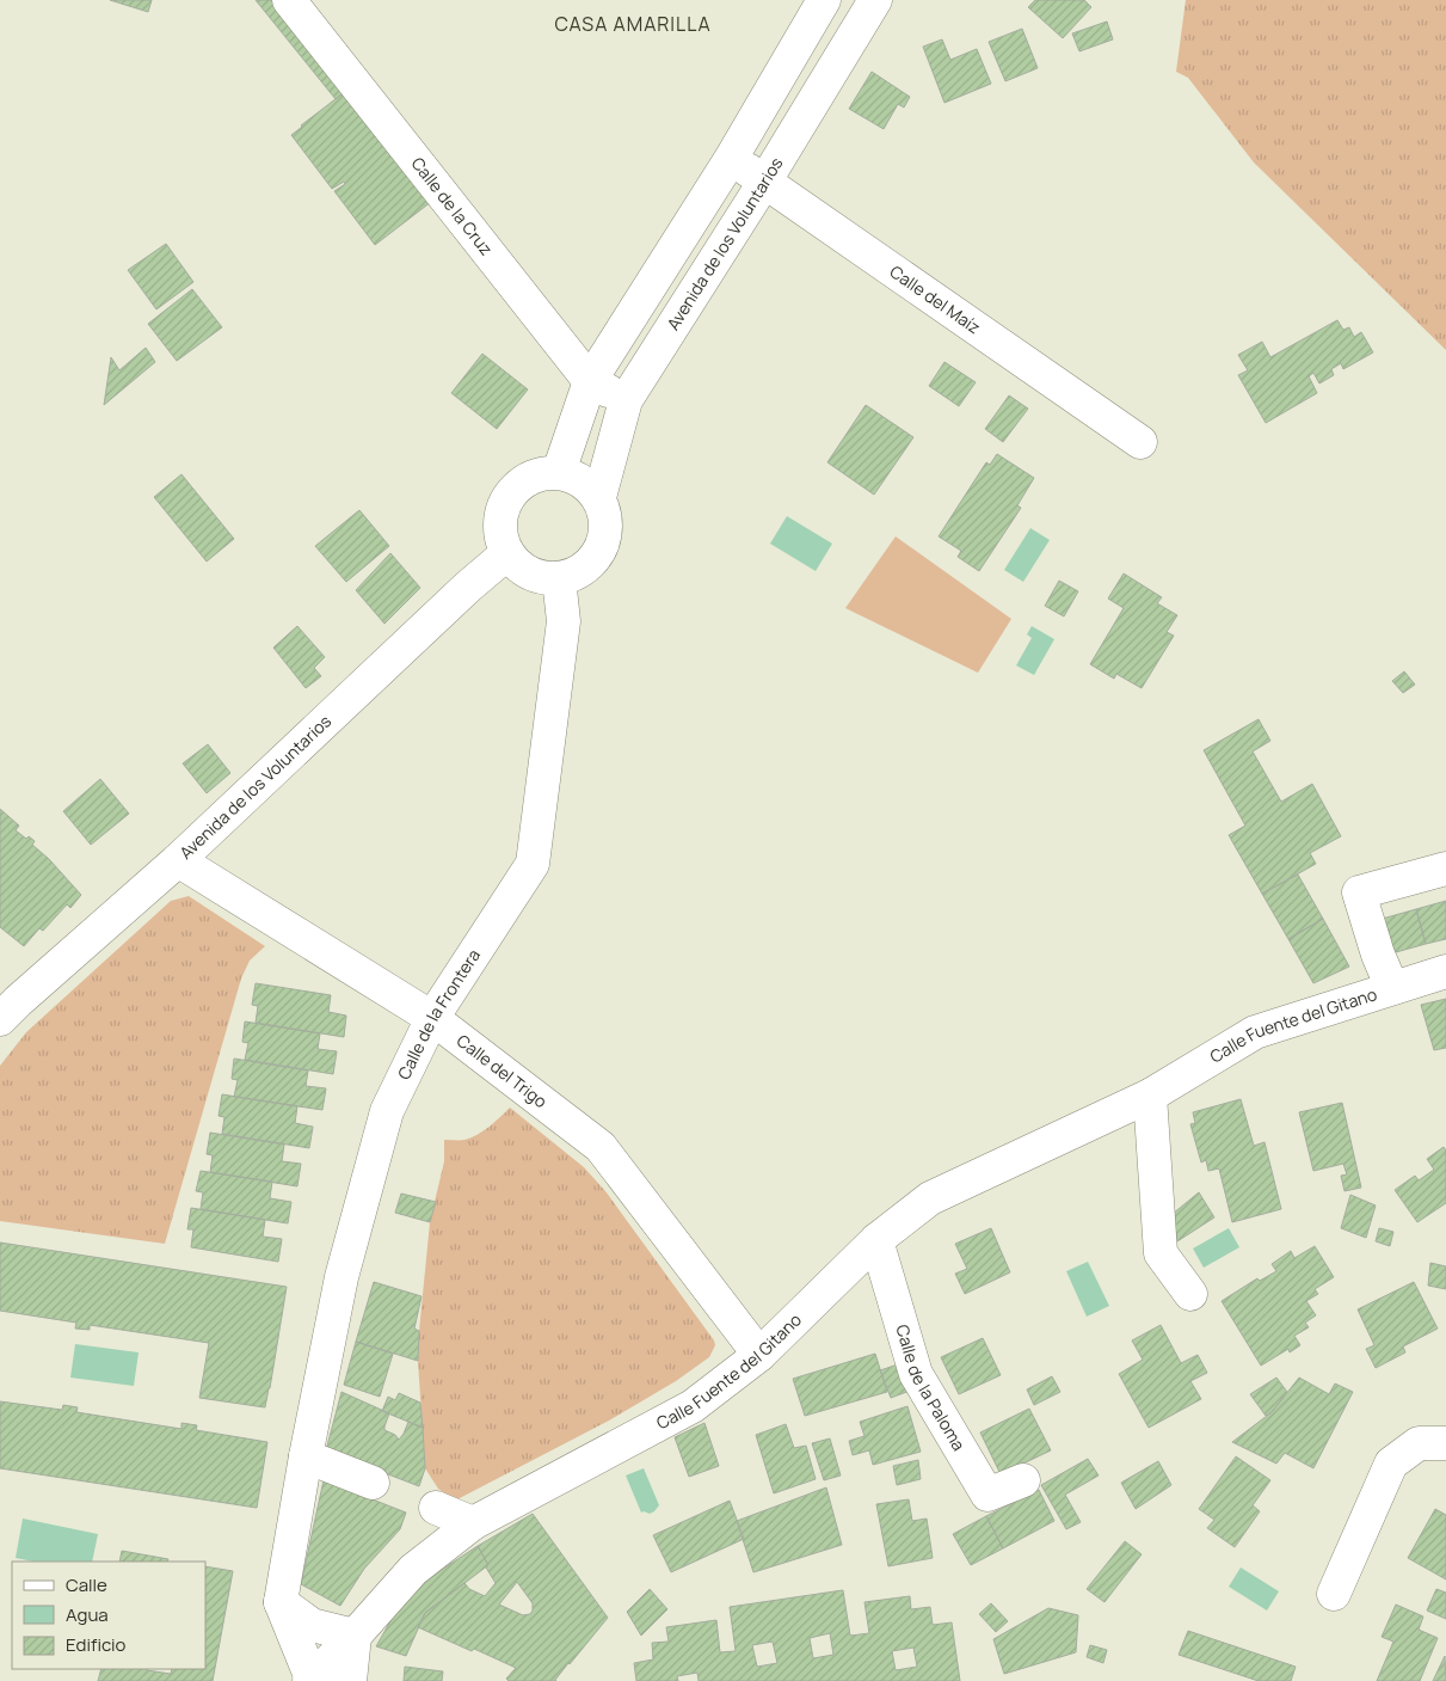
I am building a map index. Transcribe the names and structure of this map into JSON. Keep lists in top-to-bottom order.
{
  "streets": {
    "street": [
      "Calle de la Cruz",
      "Avenida de los Voluntarios",
      "Calle del Maíz",
      "Calle de la Frontera",
      "Calle Fuente del Gitano",
      "Calle del Trigo",
      "Calle de la Paloma"
    ]
  },
  "crossings": [
    ["Calle de la Cruz", "Avenida de los Voluntarios"],
    ["Avenida de los Voluntarios", "Calle del Maíz"],
    ["Avenida de los Voluntarios", "Calle de la Frontera"],
    ["Avenida de los Voluntarios", "Calle del Trigo"],
    ["Calle de la Frontera", "Calle del Trigo"],
    ["Calle Fuente del Gitano", "Calle del Trigo"],
    ["Calle Fuente del Gitano", "Calle de la Paloma"]
  ],
  "districts": ["CASA AMARILLA"],
  "legend": ["Calle", "Agua", "Edificio"]
}
